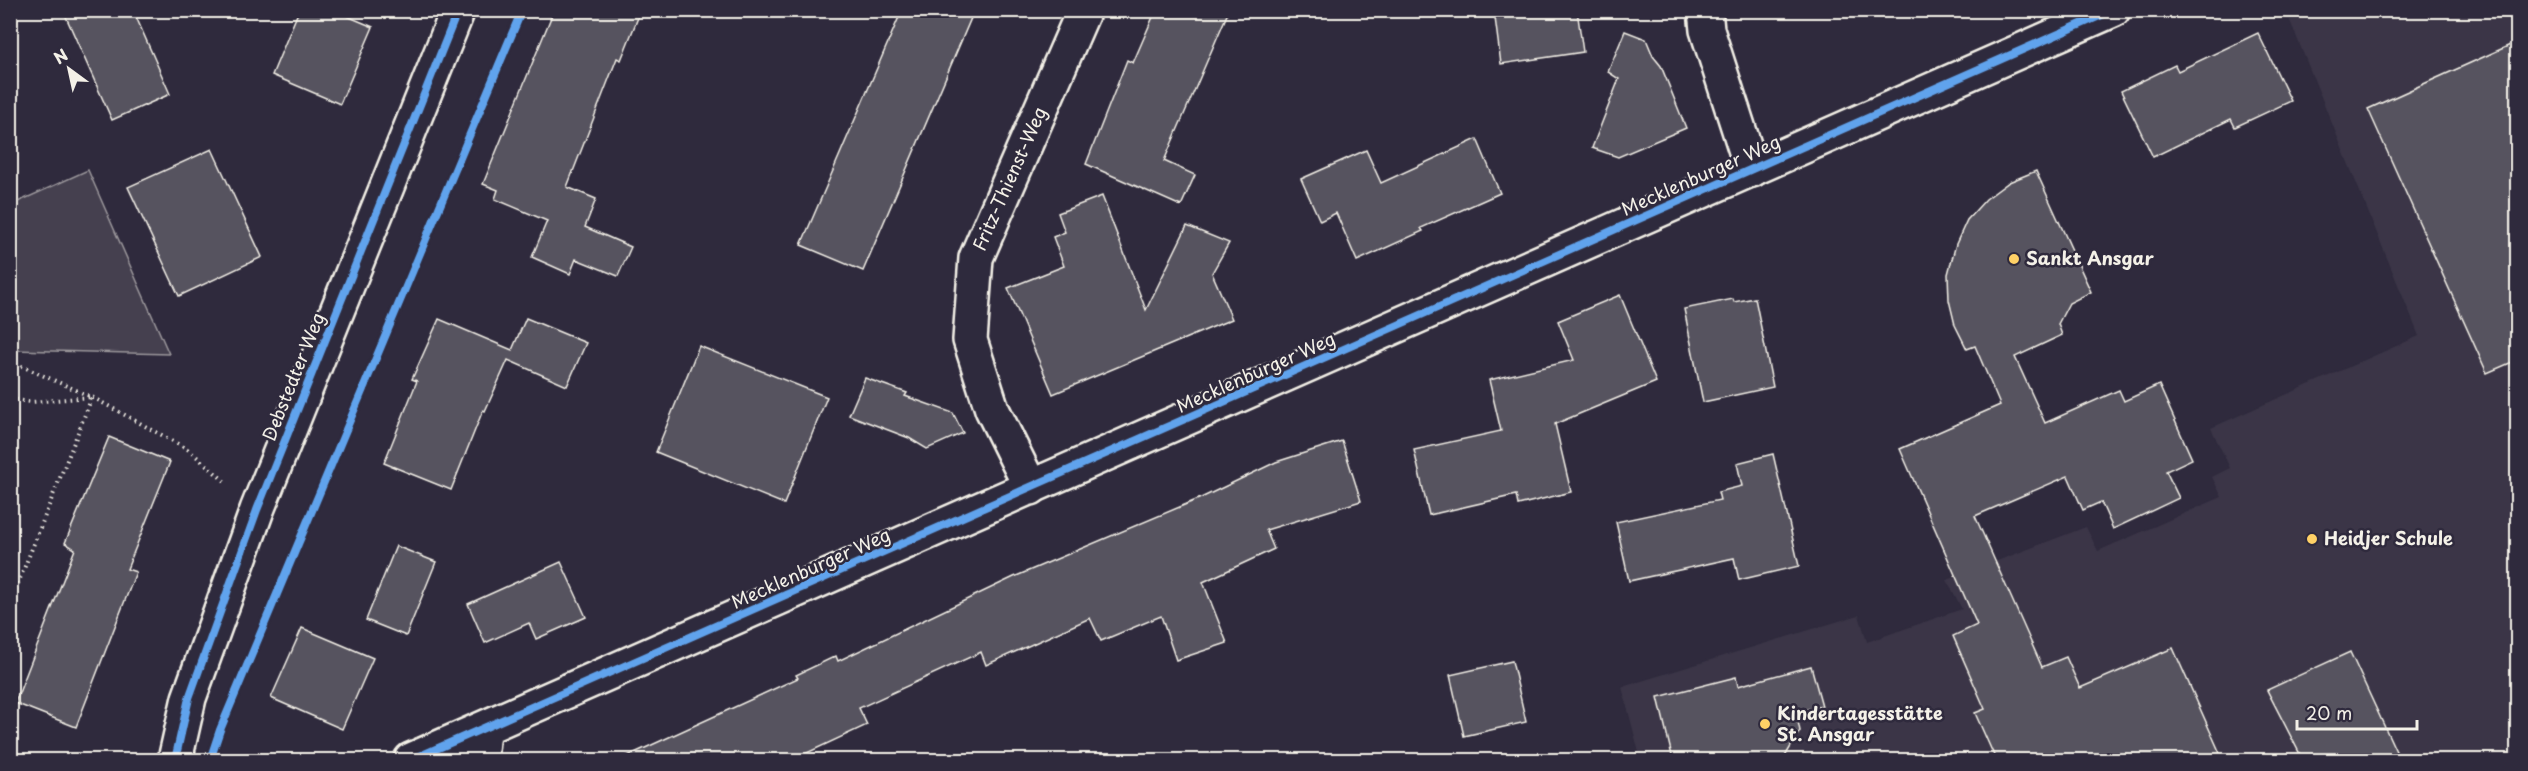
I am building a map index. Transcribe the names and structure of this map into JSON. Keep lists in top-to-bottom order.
{
  "streets": {
    "street": ["Mecklenburger Weg", "Fritz-Thienst-Weg", "Debstedter Weg"]
  },
  "crossings": [
    ["Mecklenburger Weg", "Fritz-Thienst-Weg"]
  ],
  "places": ["Sankt Ansgar", "Heidjer Schule", "Kindertagesstätte St. Ansgar"],
  "scale_bar": "20 m",
  "north": "top left"
}
